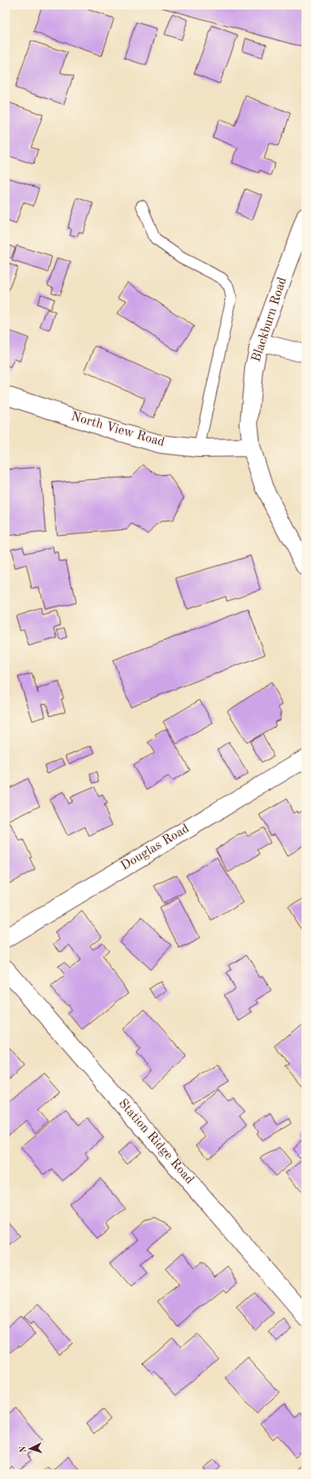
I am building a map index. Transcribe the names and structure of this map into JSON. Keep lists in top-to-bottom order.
{
  "streets": {
    "street": [
      "Blackburn Road",
      "North View Road",
      "Douglas Road",
      "Station Ridge Road"
    ]
  },
  "crossings": [
    ["Blackburn Road", "North View Road"]
  ],
  "north": "left"
}
